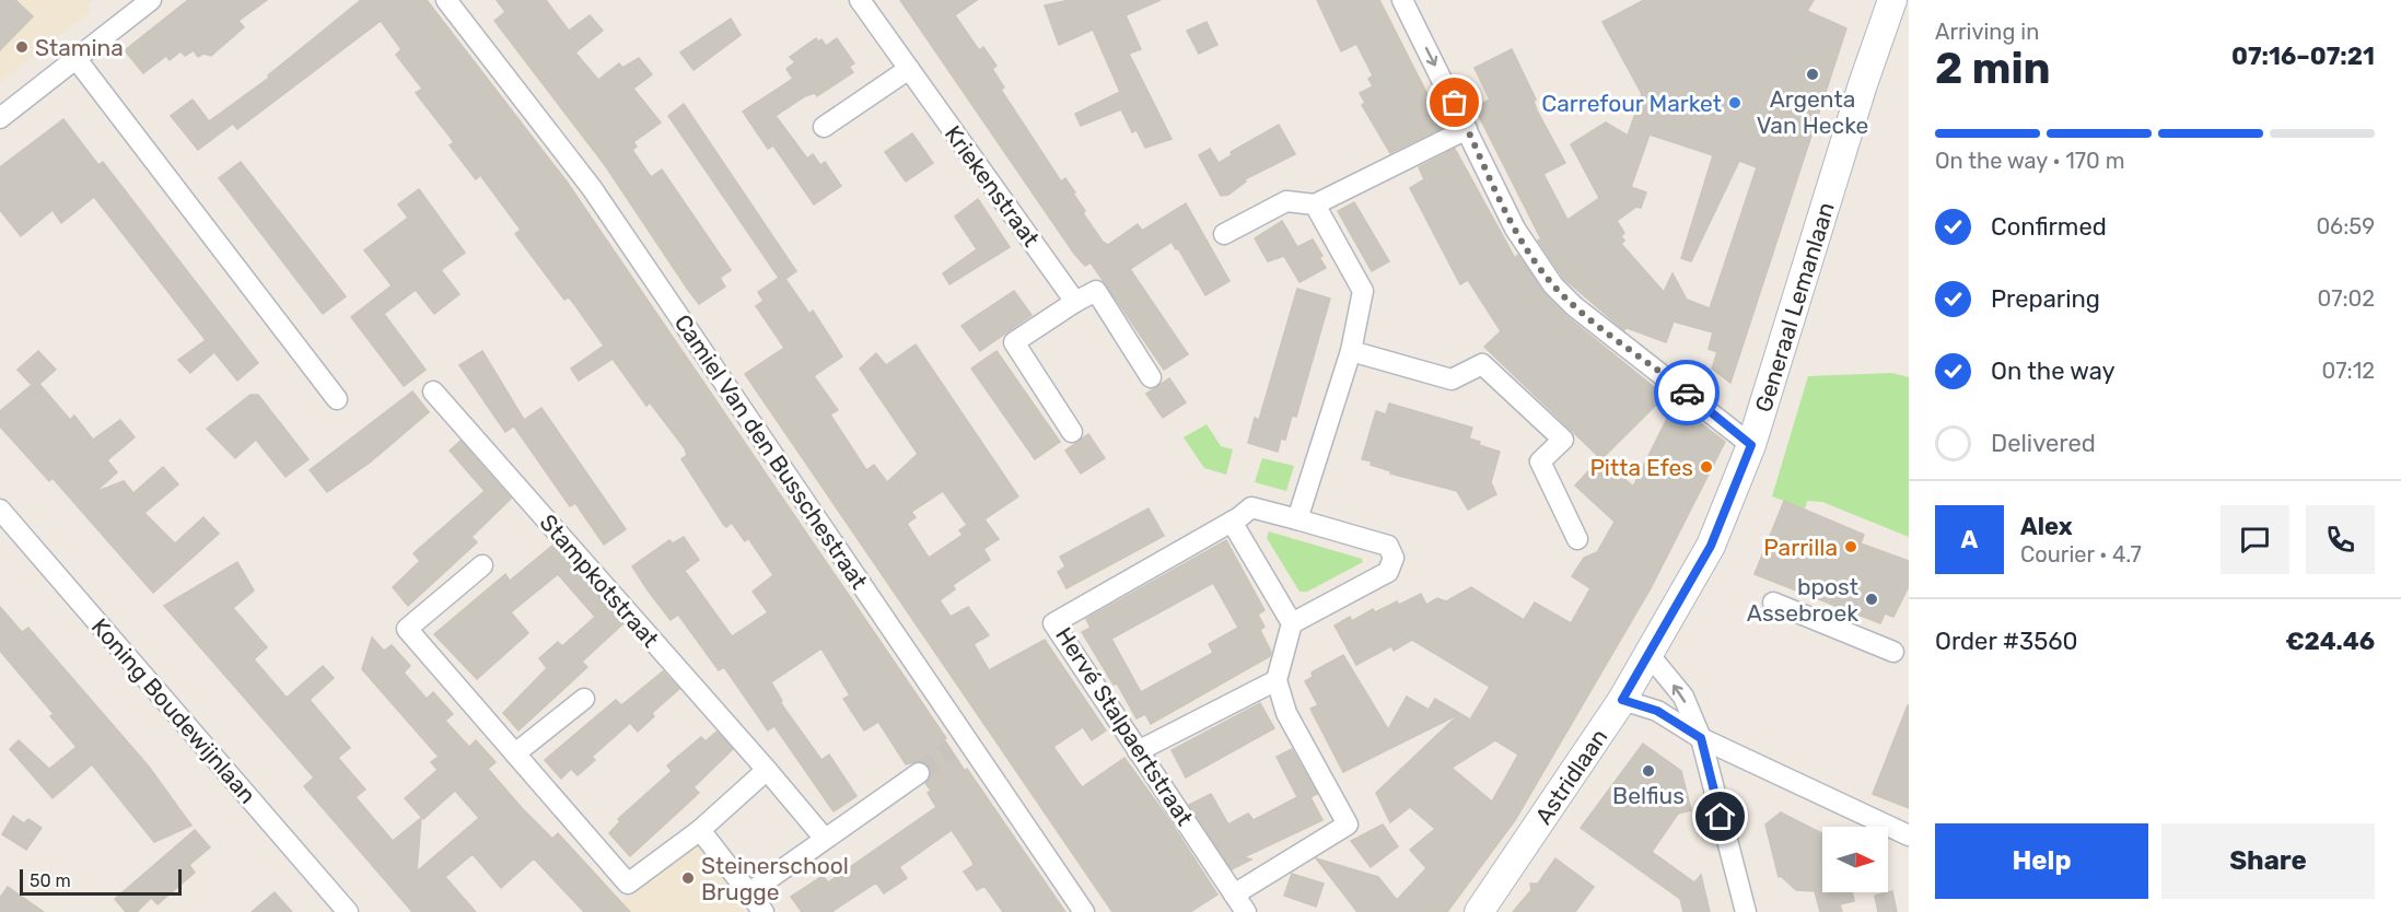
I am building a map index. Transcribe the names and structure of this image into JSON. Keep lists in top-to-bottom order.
{
  "streets": {
    "main road": ["Generaal Lemanlaan", "Astridlaan"],
    "street": [
      "Kriekenstraat",
      "Camiel Van den Busschestraat",
      "Stampkotstraat",
      "Koning Boudewijnlaan",
      "Hervé Stalpaertstraat"
    ]
  },
  "crossings": [
    ["Generaal Lemanlaan", "Astridlaan"]
  ],
  "places": [
    "Stamina",
    "Argenta Van Hecke",
    "Carrefour Market",
    "Pitta Efes",
    "Parrilla",
    "bpost Assebroek",
    "Belfius",
    "Steinerschool Brugge"
  ],
  "scale_bar": "50 m",
  "north": "right",
  "page": {
    "heading": ["2 min", "Arriving in", "07:16–07:21"],
    "panel": [
      "Alex",
      "Courier · 4.7",
      "Order #3560",
      "€24.46"
    ],
    "bar": "On the way · 170 m",
    "list": [
      ["Confirmed", "06:59"],
      ["Preparing", "07:02"],
      ["On the way", "07:12"],
      "Delivered"
    ],
    "round": "A",
    "buttons": ["Help", "Share"],
    "scale": "50 m"
  }
}
